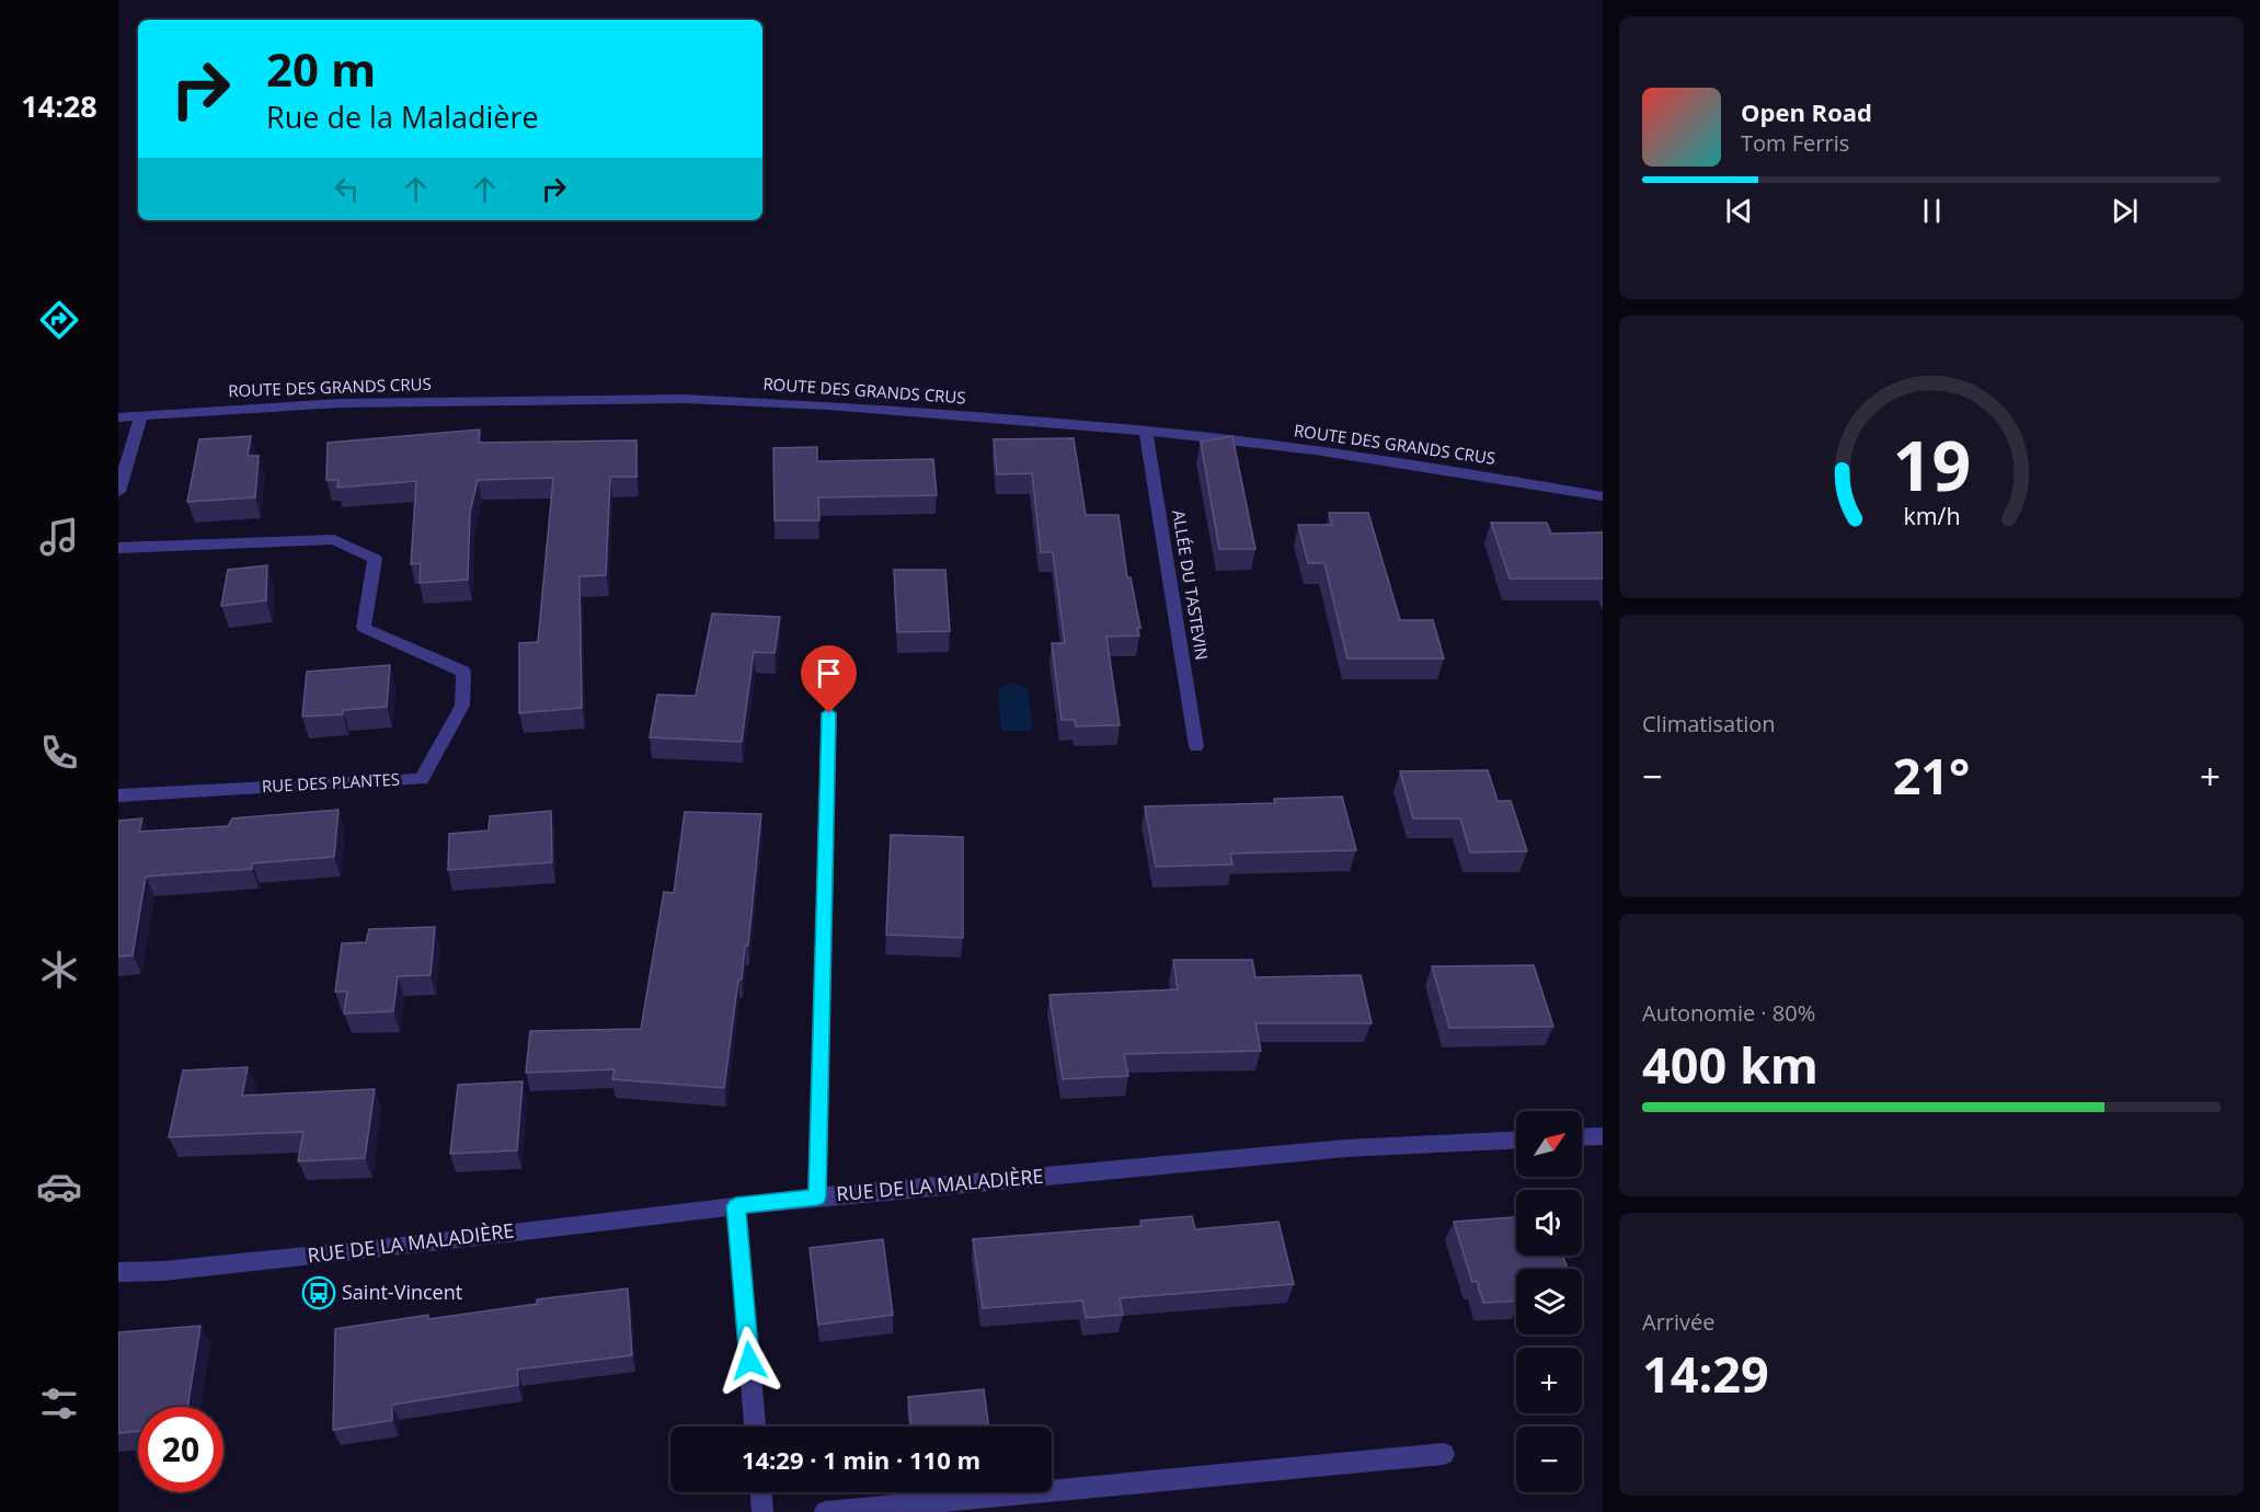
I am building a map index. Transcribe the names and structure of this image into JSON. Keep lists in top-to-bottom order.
{
  "streets": {
    "street": [
      "ROUTE DES GRANDS CRUS",
      "ALLÉE DU TASTEVIN",
      "RUE DES PLANTES",
      "RUE DE LA MALADIÈRE"
    ]
  },
  "crossings": [
    ["ROUTE DES GRANDS CRUS", "ALLÉE DU TASTEVIN"]
  ],
  "places": {
    "bus stop": ["Saint-Vincent"]
  },
  "north": "top right",
  "page": {
    "tabs": "14:28",
    "turn": ["20 m", "Rue de la Maladière"],
    "song": ["Open Road", "Tom Ferris"],
    "tile": [
      "Climatisation",
      ["Autonomie · 80%", "400 km"],
      ["Arrivée", "14:29"]
    ],
    "heat": ["−", "21°", "+"],
    "map_buttons": ["+", "−"],
    "limit": "20",
    "trip": "14:29 · 1 min · 110 m",
    "gauge": ["19", "km/h"]
  }
}
